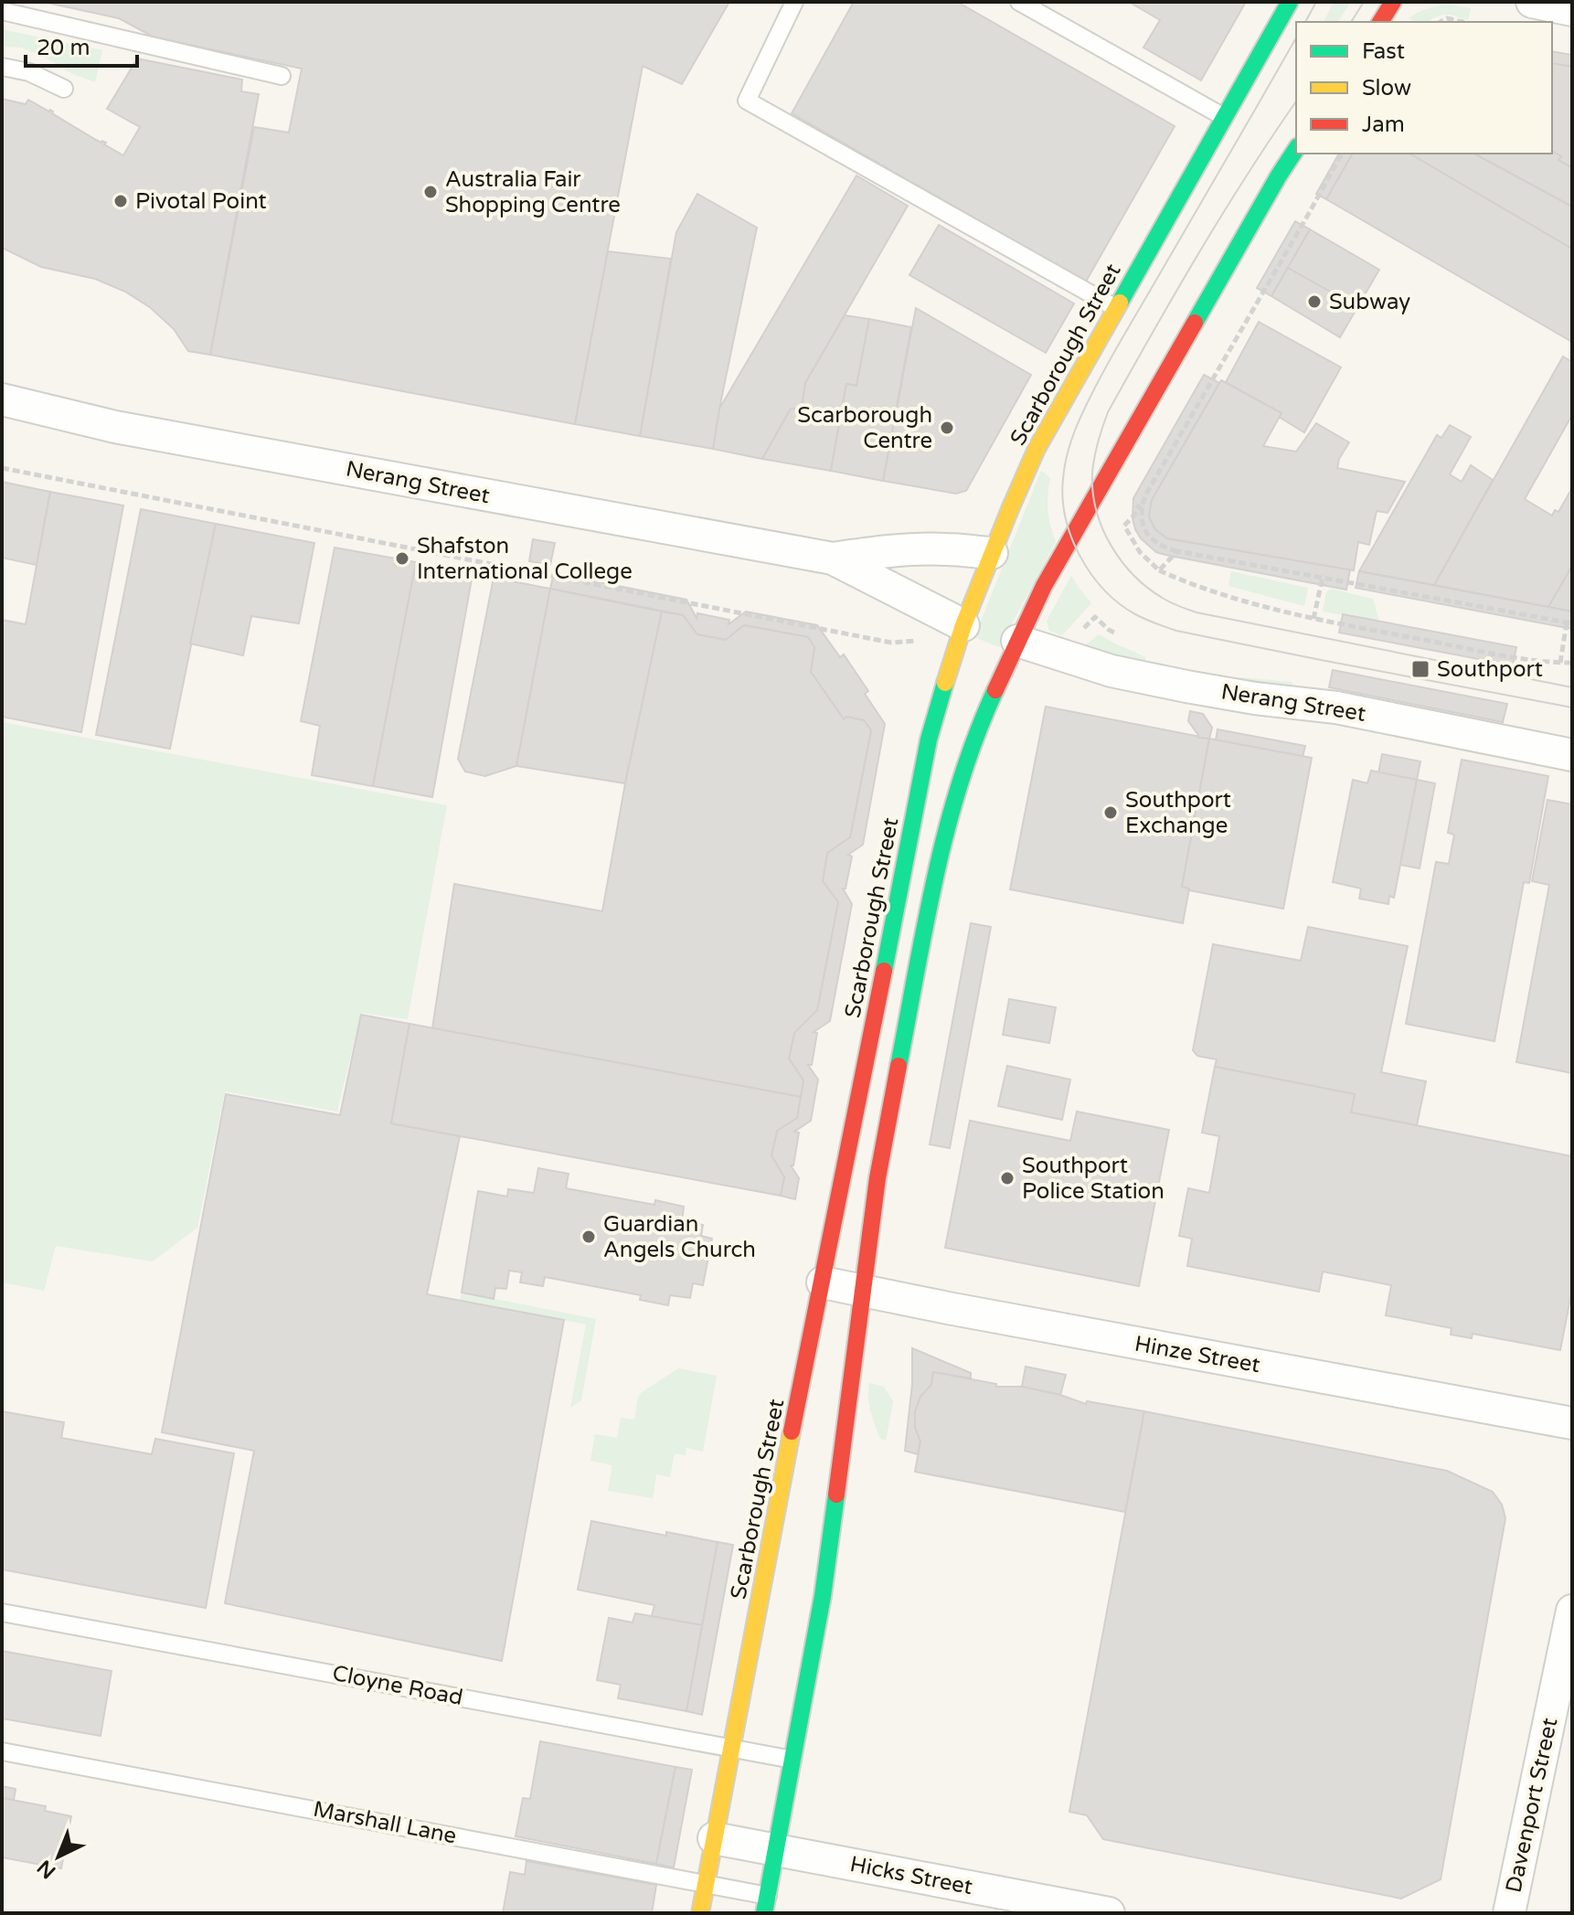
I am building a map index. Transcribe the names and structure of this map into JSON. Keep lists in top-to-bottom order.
{
  "streets": {
    "main road": ["Scarborough Street"],
    "street": [
      "Nerang Street",
      "Hinze Street",
      "Davenport Street",
      "Hicks Street"
    ],
    "lane": ["Cloyne Road", "Marshall Lane"]
  },
  "crossings": [
    ["Scarborough Street", "Nerang Street"],
    ["Scarborough Street", "Hinze Street"],
    ["Scarborough Street", "Cloyne Road"],
    ["Scarborough Street", "Marshall Lane"],
    ["Scarborough Street", "Hicks Street"]
  ],
  "places": {
    "other": [
      "Australia Fair Shopping Centre",
      "Pivotal Point",
      "Subway",
      "Scarborough Centre",
      "Shafston International College",
      "Southport Exchange",
      "Southport Police Station",
      "Guardian Angels Church"
    ],
    "transit": ["Southport"]
  },
  "legend": ["Fast", "Slow", "Jam"],
  "scale_bar": "20 m",
  "north": "bottom left"
}
